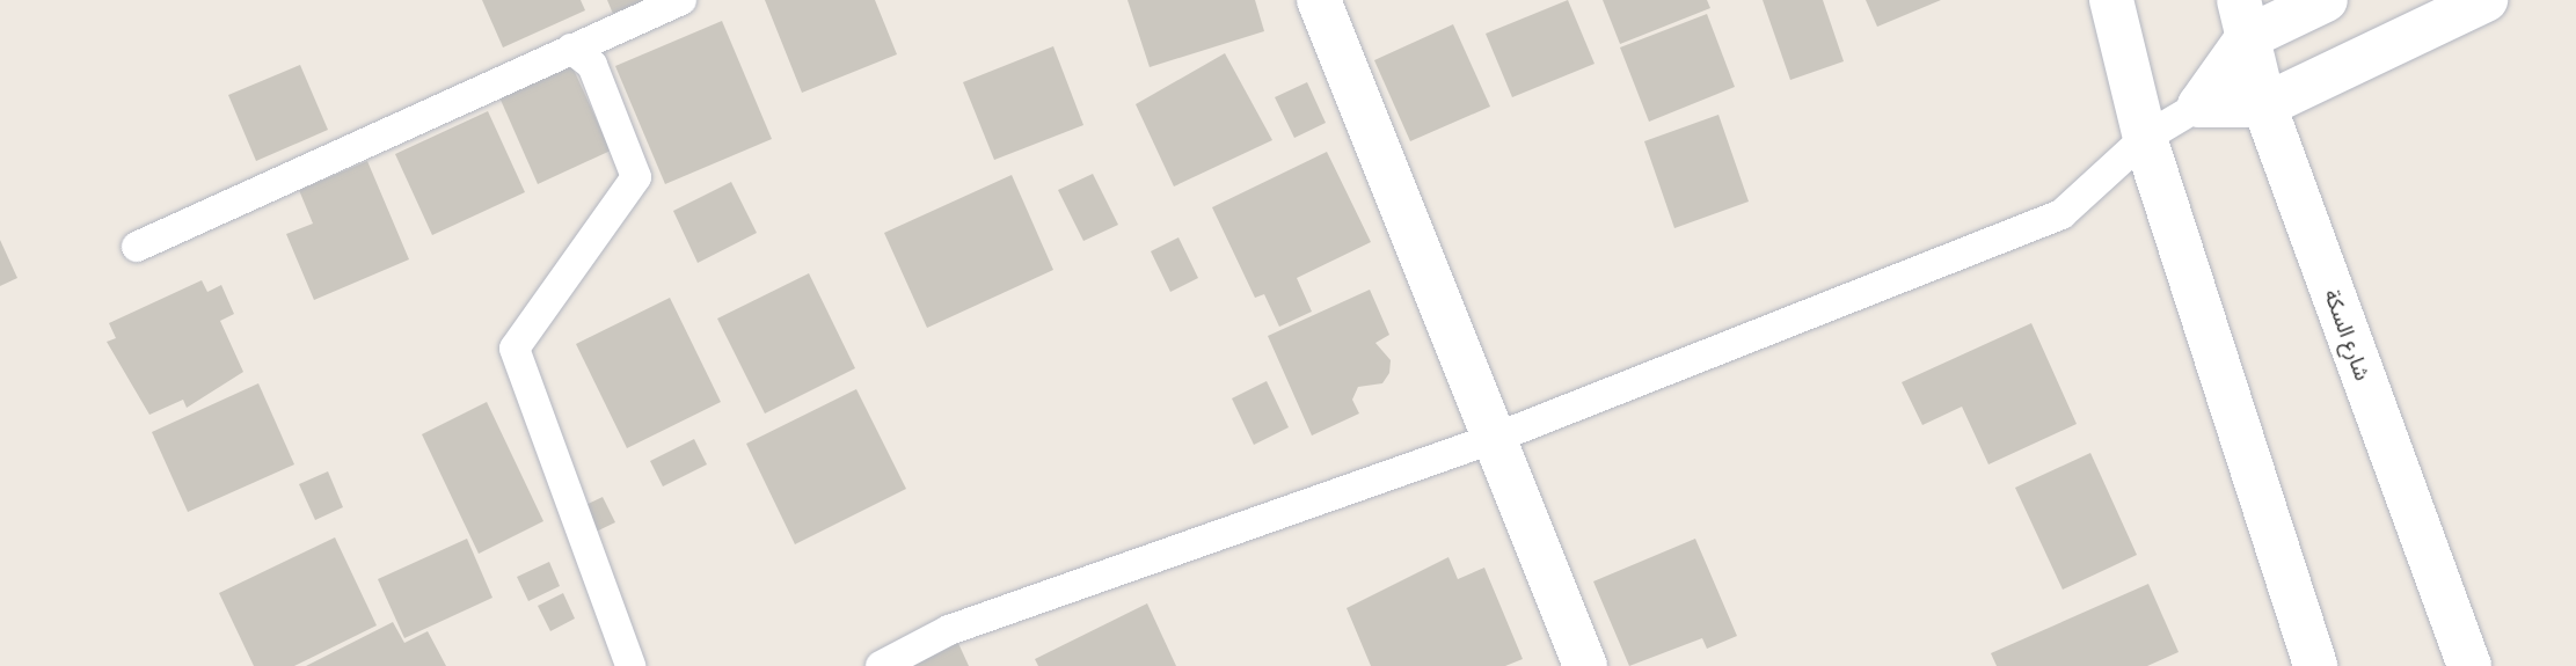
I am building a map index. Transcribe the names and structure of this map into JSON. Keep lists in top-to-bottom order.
{
  "streets": {
    "main road": ["شارع السكة"]
  }
}
